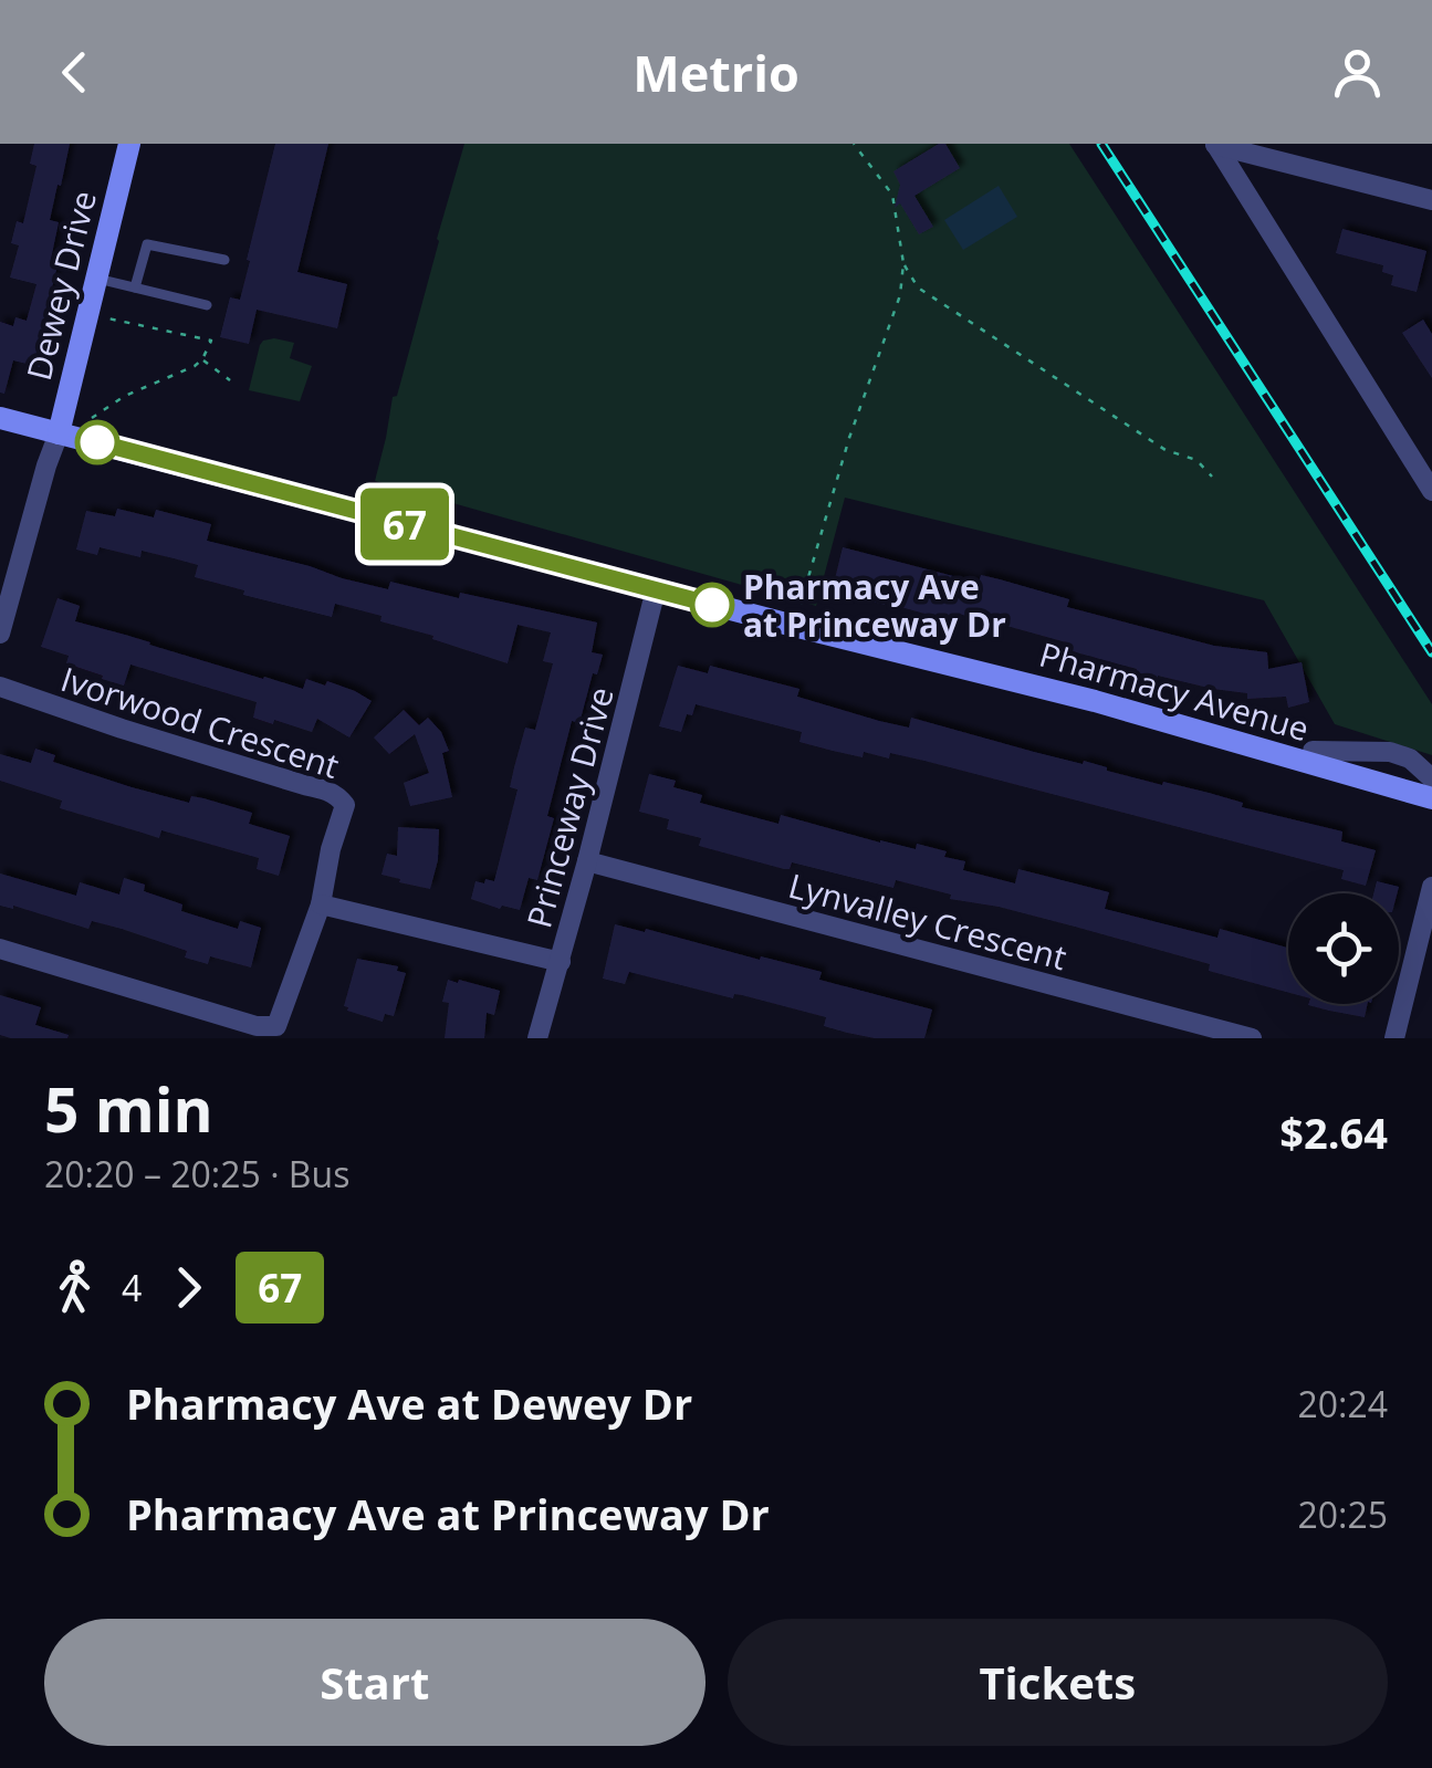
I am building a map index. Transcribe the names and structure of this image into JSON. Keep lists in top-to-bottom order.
{
  "streets": {
    "street": [
      "Dewey Drive",
      "Pharmacy Avenue",
      "Ivorwood Crescent",
      "Princeway Drive",
      "Lynvalley Crescent"
    ]
  },
  "crossings": [
    ["Dewey Drive", "Pharmacy Avenue"],
    ["Pharmacy Avenue", "Princeway Drive"],
    ["Princeway Drive", "Lynvalley Crescent"]
  ],
  "places": ["Pharmacy Ave at Princeway Dr"],
  "lines": ["bus line 67"],
  "page": {
    "header": "Metrio",
    "on_map": "67",
    "heading": ["5 min", "20:20 – 20:25 · Bus", "$2.64"],
    "legs": ["4", "67"],
    "list": [
      {
        "name": "Pharmacy Ave at Dewey Dr",
        "value": "20:24"
      },
      {
        "name": "Pharmacy Ave at Princeway Dr",
        "value": "20:25"
      }
    ],
    "buttons": ["Start", "Tickets"]
  }
}
